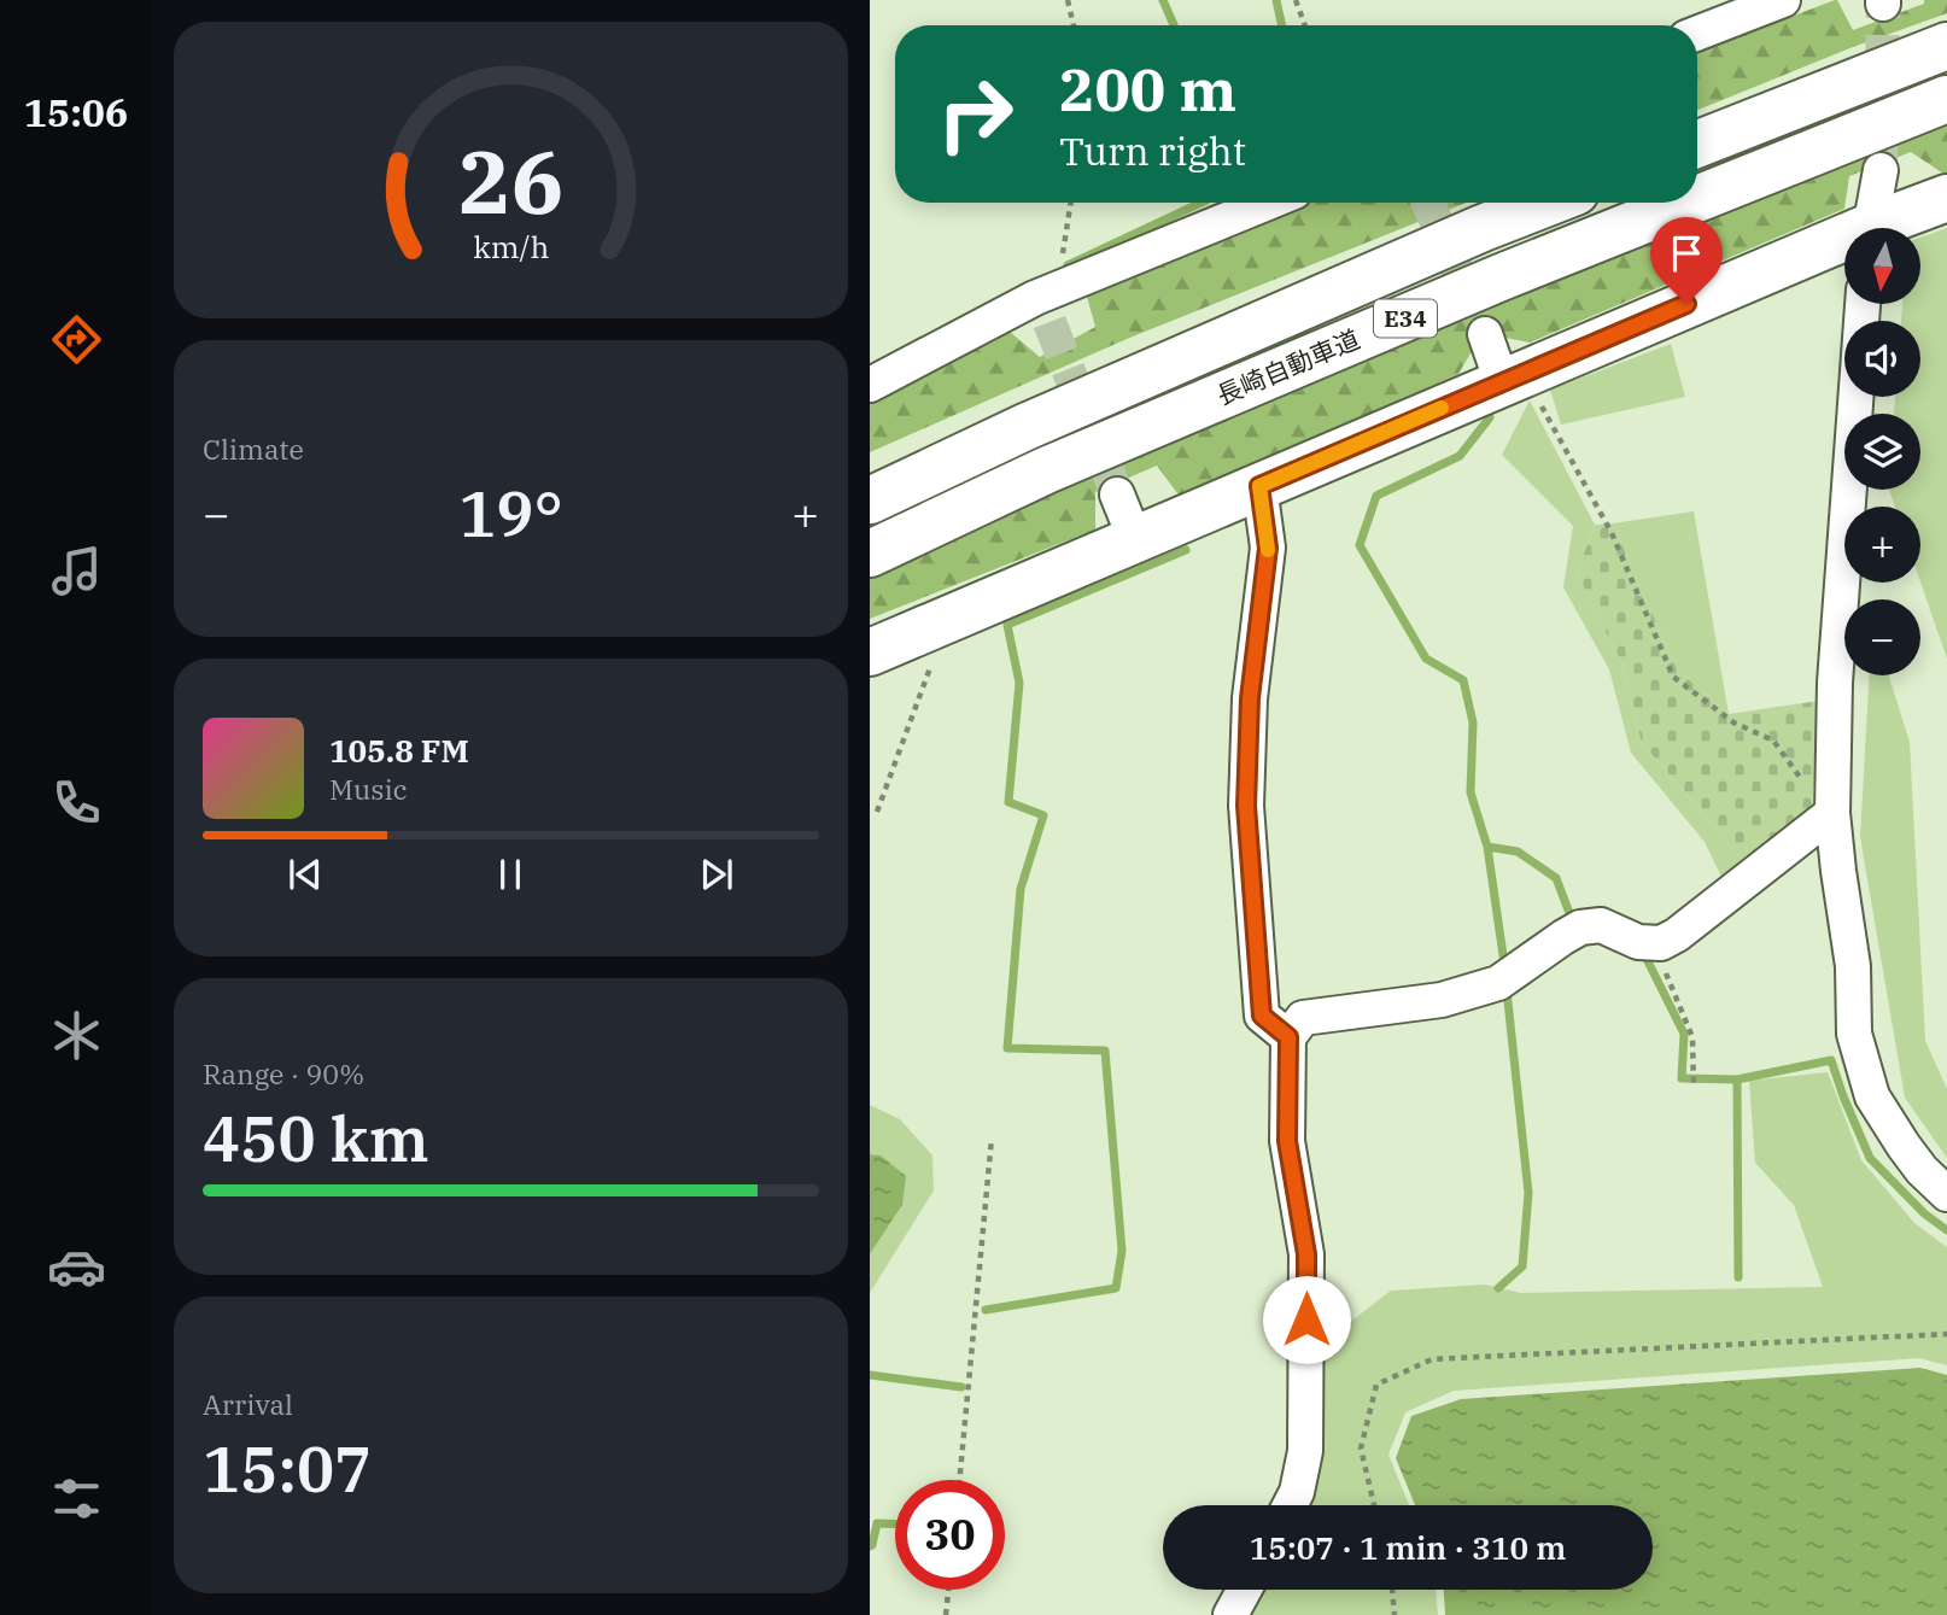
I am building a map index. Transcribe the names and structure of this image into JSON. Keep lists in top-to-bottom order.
{
  "streets": {
    "main road": ["E34", "長崎自動車道"]
  },
  "north": "bottom",
  "page": {
    "tabs": "15:06",
    "turn": ["200 m", "Turn right"],
    "map_buttons": ["+", "−"],
    "tile": [
      "Climate",
      ["Range · 90%", "450 km"],
      ["Arrival", "15:07"]
    ],
    "heat": ["−", "19°", "+"],
    "song": ["105.8 FM", "Music"],
    "limit": "30",
    "trip": "15:07 · 1 min · 310 m",
    "gauge": ["26", "km/h"]
  }
}
